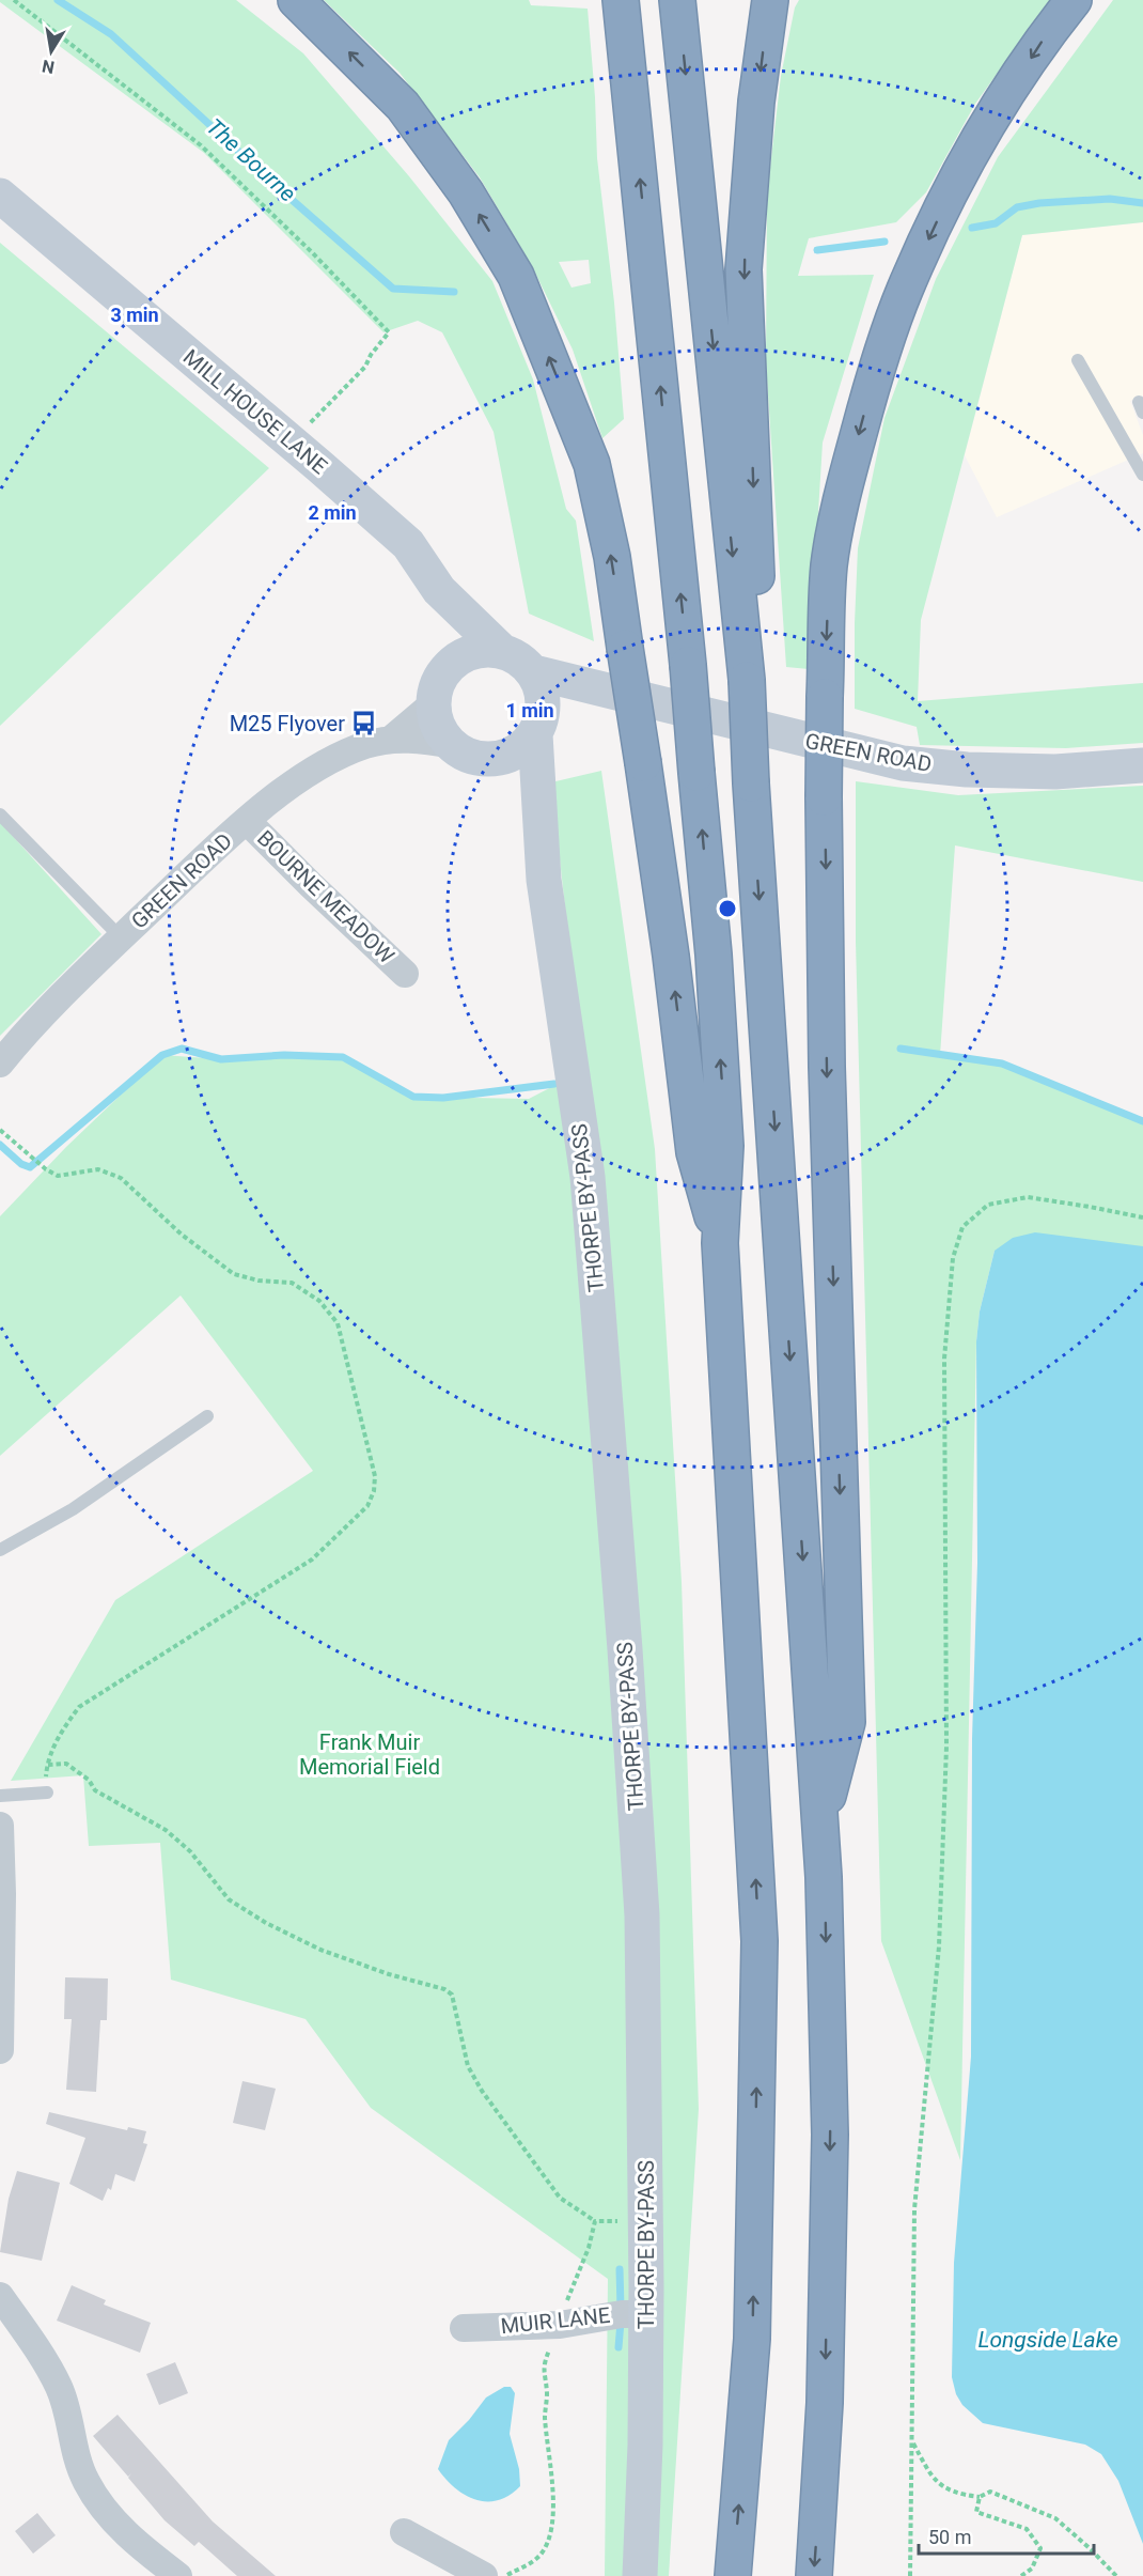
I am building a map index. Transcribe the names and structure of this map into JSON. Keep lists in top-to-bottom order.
{
  "streets": {
    "main road": ["MILL HOUSE LANE", "GREEN ROAD", "THORPE BY-PASS"],
    "street": ["BOURNE MEADOW", "MUIR LANE"]
  },
  "crossings": [
    ["MILL HOUSE LANE", "GREEN ROAD"],
    ["MILL HOUSE LANE", "THORPE BY-PASS"],
    ["GREEN ROAD", "BOURNE MEADOW"],
    ["GREEN ROAD", "THORPE BY-PASS"],
    ["THORPE BY-PASS", "MUIR LANE"]
  ],
  "water": ["The Bourne", "Longside Lake"],
  "parks": ["Frank Muir Memorial Field"],
  "places": {
    "bus stop": ["M25 Flyover"]
  },
  "scale_bar": "50 m",
  "north": "bottom",
  "rings": ["3 min", "2 min", "1 min"]
}
